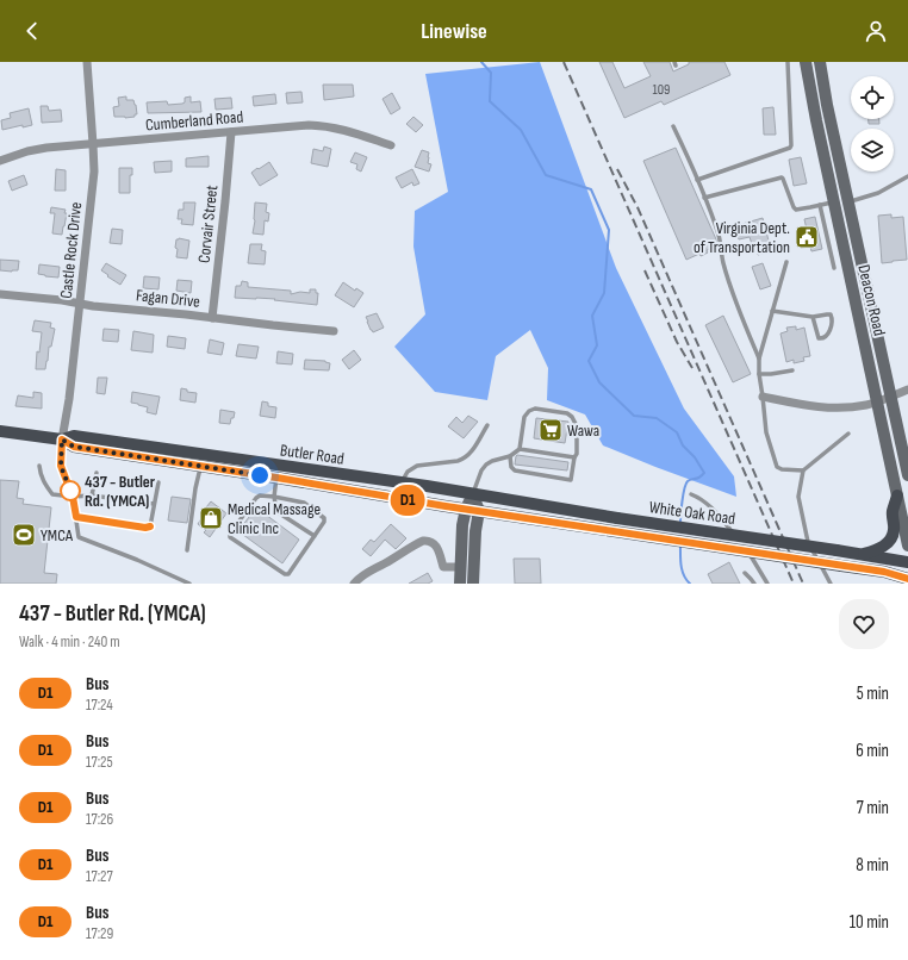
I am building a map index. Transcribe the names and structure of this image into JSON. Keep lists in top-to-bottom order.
{
  "streets": {
    "main road": ["Deacon Road", "Butler Road", "White Oak Road"],
    "street": [
      "Cumberland Road",
      "Corvair Street",
      "Castle Rock Drive",
      "Fagan Drive"
    ]
  },
  "crossings": [
    ["Cumberland Road", "Corvair Street"],
    ["Cumberland Road", "Castle Rock Drive"],
    ["Corvair Street", "Fagan Drive"],
    ["Castle Rock Drive", "Fagan Drive"],
    ["Castle Rock Drive", "Butler Road"],
    ["Butler Road", "White Oak Road"]
  ],
  "places": {
    "public building": ["Virginia Dept. of Transportation"],
    "supermarket": ["Wawa"],
    "other": ["437 - Butler Rd. (YMCA)"],
    "shop": ["Medical Massage Clinic Inc"],
    "sports": ["YMCA"]
  },
  "lines": ["bus line D1"],
  "house_numbers": ["109"],
  "page": {
    "header": "Linewise",
    "on_map": "D1",
    "heading": ["437 - Butler Rd. (YMCA)", "Walk · 4 min · 240 m"],
    "list": [
      {
        "mark": "D1",
        "name": "Bus",
        "note": "17:24",
        "value": "5 min"
      },
      {
        "mark": "D1",
        "name": "Bus",
        "note": "17:25",
        "value": "6 min"
      },
      {
        "mark": "D1",
        "name": "Bus",
        "note": "17:26",
        "value": "7 min"
      },
      {
        "mark": "D1",
        "name": "Bus",
        "note": "17:27",
        "value": "8 min"
      },
      {
        "mark": "D1",
        "name": "Bus",
        "note": "17:29",
        "value": "10 min"
      }
    ]
  }
}
